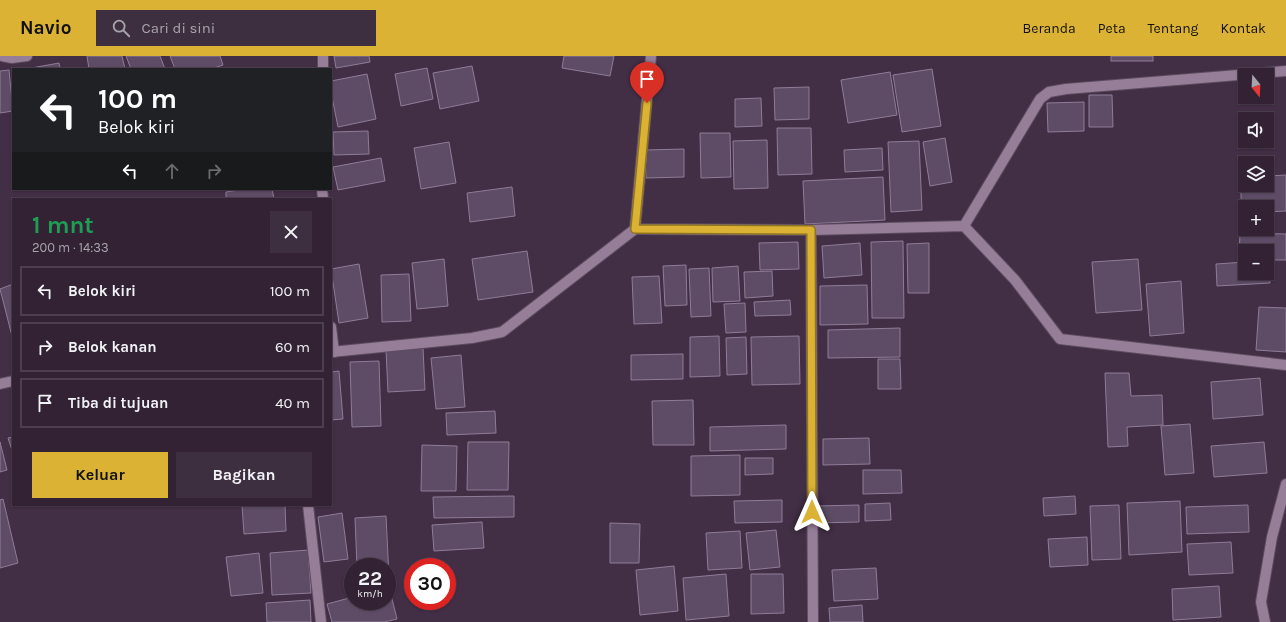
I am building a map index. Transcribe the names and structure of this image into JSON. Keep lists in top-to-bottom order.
{
  "north": "bottom",
  "page": {
    "header": "Navio",
    "search": "Cari di sini",
    "nav": [
      "Beranda",
      "Peta",
      "Tentang",
      "Kontak"
    ],
    "map_buttons": ["+", "−"],
    "turn": ["100 m", "Belok kiri"],
    "heading": ["1 mnt", "200 m · 14:33"],
    "list": [
      {
        "name": "Belok kiri",
        "value": "100 m"
      },
      {
        "name": "Belok kanan",
        "value": "60 m"
      },
      {
        "name": "Tiba di tujuan",
        "value": "40 m"
      }
    ],
    "buttons": ["Keluar", "Bagikan"],
    "speed": "22 km/h",
    "limit": "30"
  }
}
